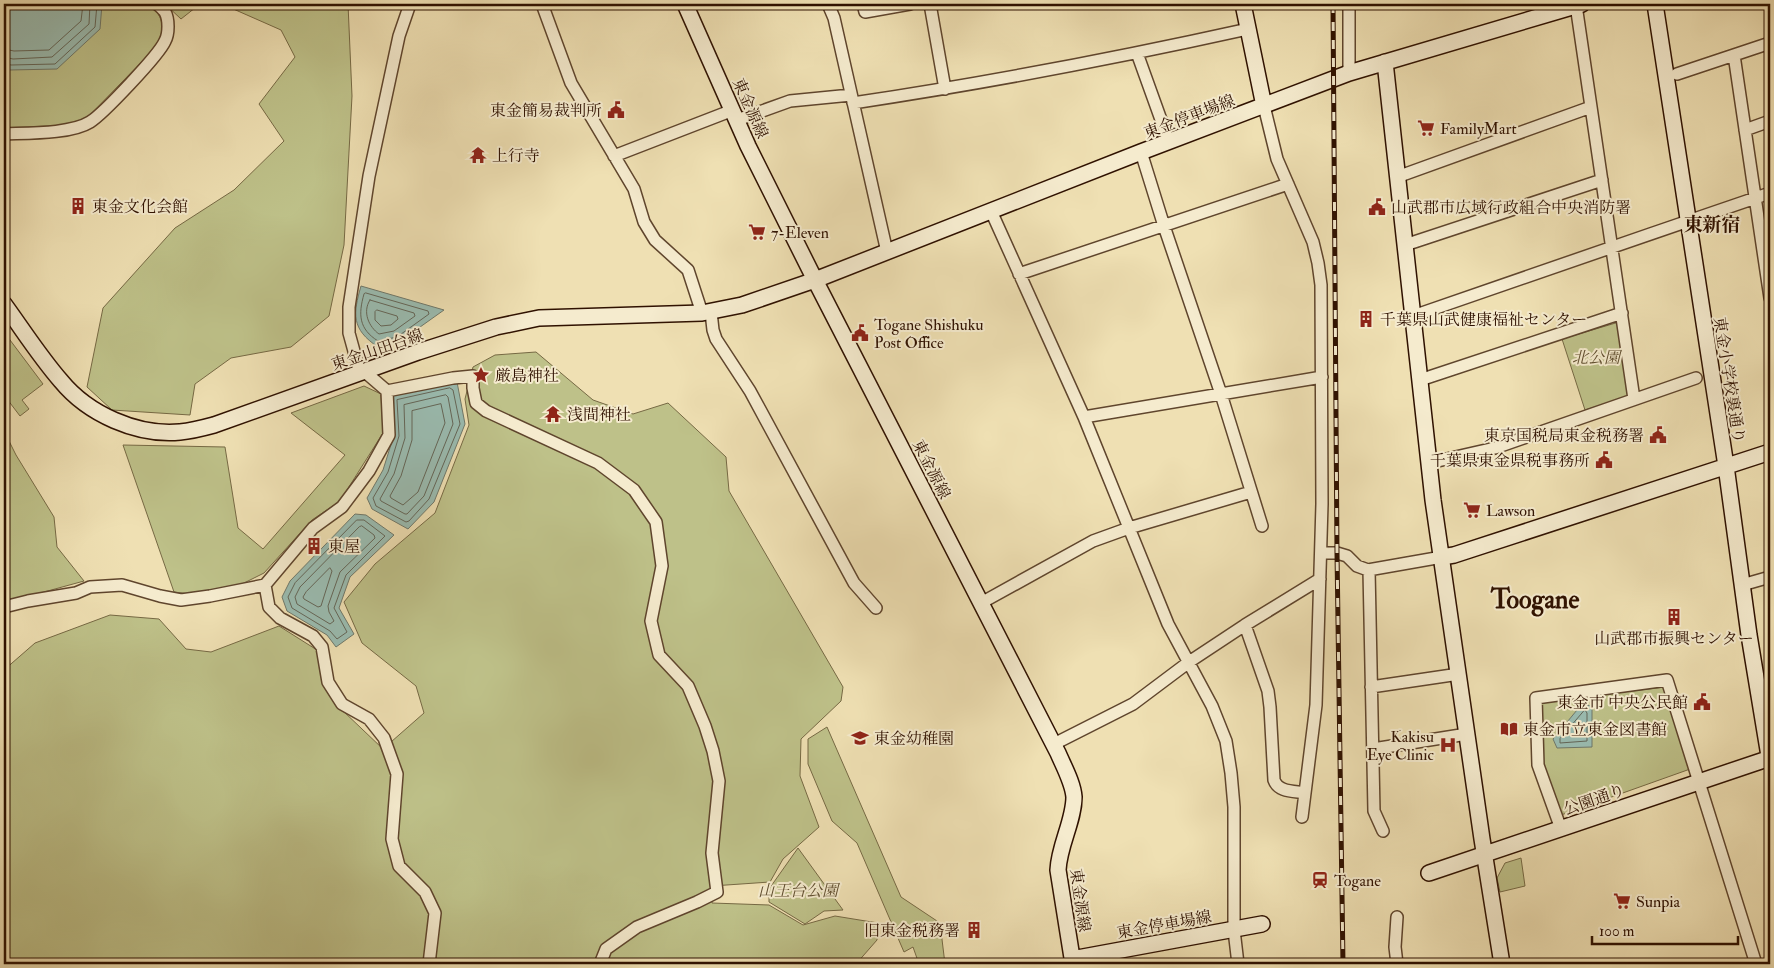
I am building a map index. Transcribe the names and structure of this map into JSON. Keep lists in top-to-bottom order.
{
  "streets": {
    "main road": [
      "東金源線",
      "東金停車場線",
      "東金山田台線",
      "東金小学校裏通り",
      "公園通り"
    ]
  },
  "crossings": [
    ["東金源線", "東金停車場線"],
    ["東金源線", "東金山田台線"],
    ["東金停車場線", "東金山田台線"],
    ["東金小学校裏通り", "公園通り"]
  ],
  "districts": ["東新宿", "Toogane"],
  "parks": ["北公園", "山王台公園"],
  "places": {
    "public building": [
      "東金簡易裁判所",
      "山武郡市広域行政組合中央消防署",
      "Togane Shishuku Post Office",
      "東京国税局東金税務署",
      "千葉県東金県税事務所",
      "東金市 中央公民館"
    ],
    "supermarket": [
      "FamilyMart",
      "7-Eleven",
      "Lawson",
      "Sunpia"
    ],
    "temple": ["上行寺", "浅間神社"],
    "building": [
      "東金文化会館",
      "千葉県山武健康福祉センター",
      "東屋",
      "山武郡市振興センター",
      "旧東金税務署"
    ],
    "place": ["厳島神社"],
    "library": ["東金市立東金図書館"],
    "school or university": ["東金幼稚園"],
    "hospital": ["Kakisu Eye Clinic"],
    "station": ["Togane"]
  },
  "scale_bar": "100 m"
}
